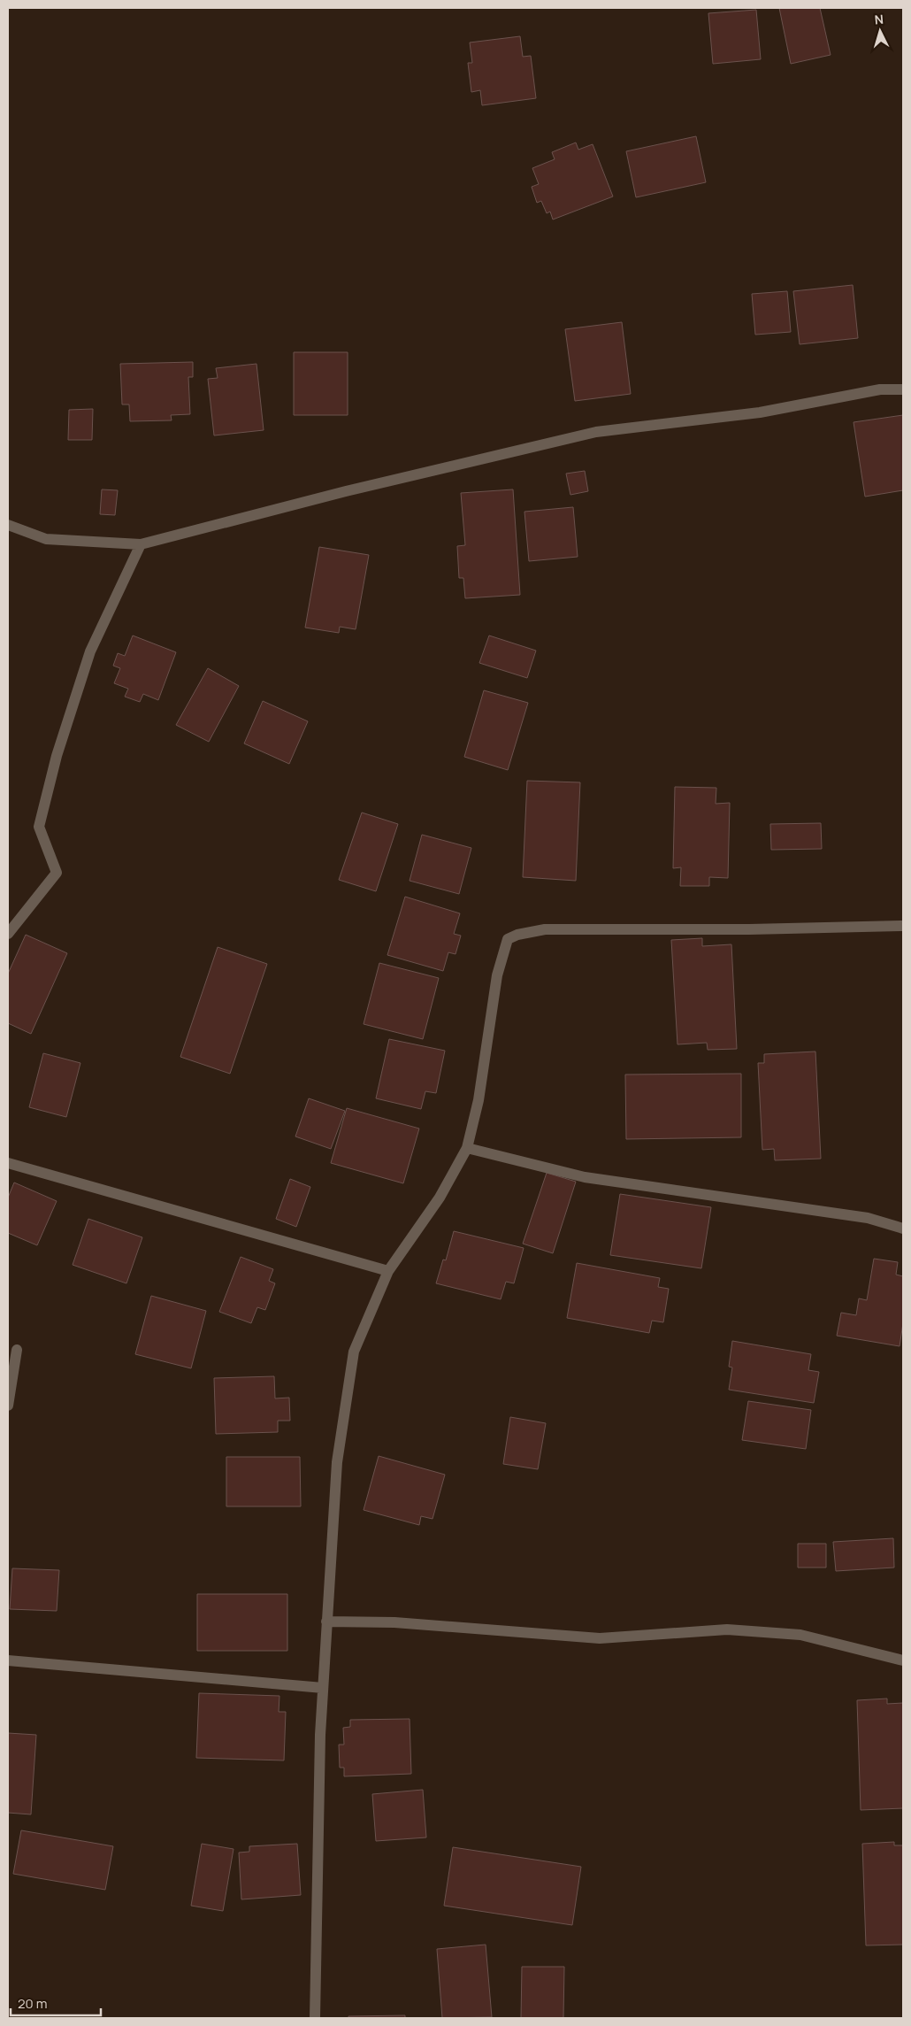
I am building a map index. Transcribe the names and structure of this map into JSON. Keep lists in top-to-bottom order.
{
  "scale_bar": "20 m",
  "north": "top"
}
